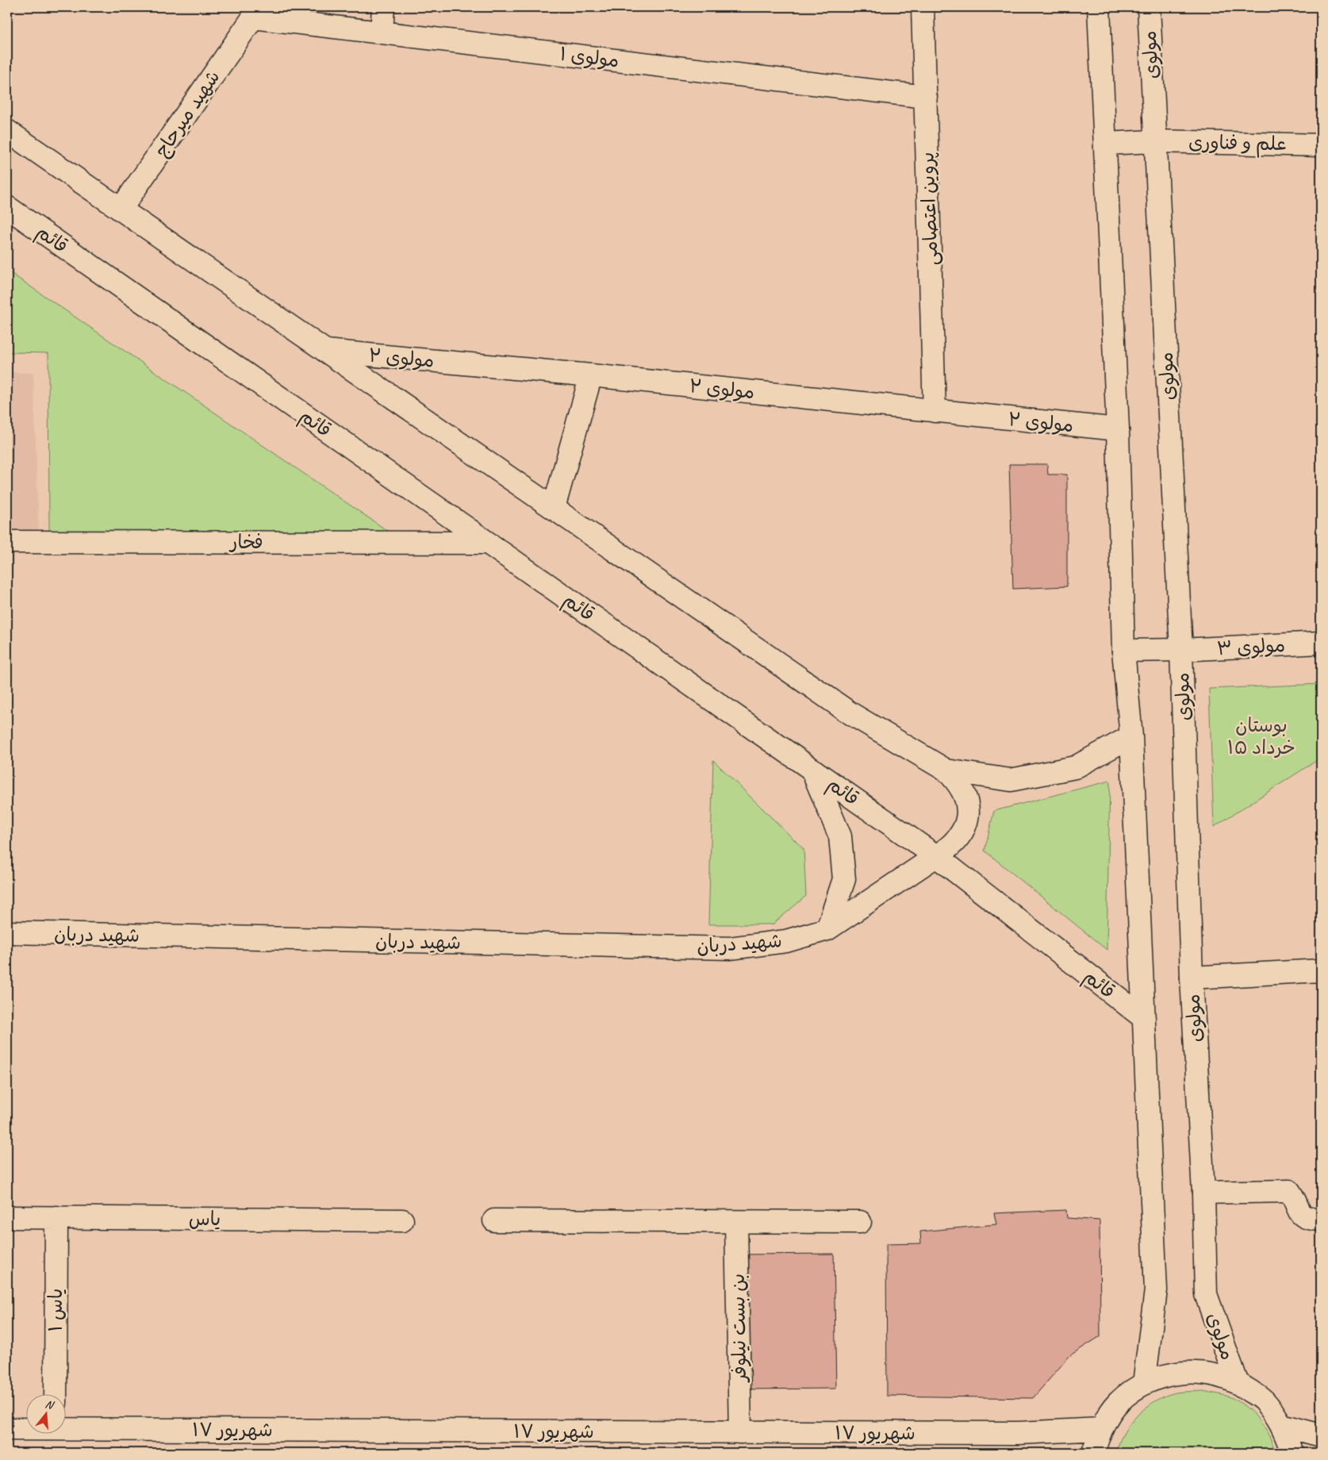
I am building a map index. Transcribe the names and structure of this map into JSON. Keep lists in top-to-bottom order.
{
  "streets": {
    "main road": [
      "مولوی",
      "مولوی ۱",
      "شهید میرحاج",
      "علم و فناوری",
      "پروین اعتصامی",
      "قائم",
      "مولوی ۲",
      "فخار",
      "مولوی ۳",
      "شهید دربان",
      "یاس",
      "یاس ۱",
      "بن بست نیلوفر",
      "۱۷ شهریور"
    ]
  },
  "crossings": [
    ["مولوی", "علم و فناوری"],
    ["مولوی", "مولوی ۳"],
    ["مولوی ۱", "شهید میرحاج"],
    ["مولوی ۱", "پروین اعتصامی"],
    ["پروین اعتصامی", "مولوی ۲"],
    ["قائم", "فخار"],
    ["قائم", "شهید دربان"],
    ["یاس", "یاس ۱"],
    ["بن بست نیلوفر", "۱۷ شهریور"]
  ],
  "parks": ["بوستان ۱۵ خرداد"],
  "north": "top"
}
